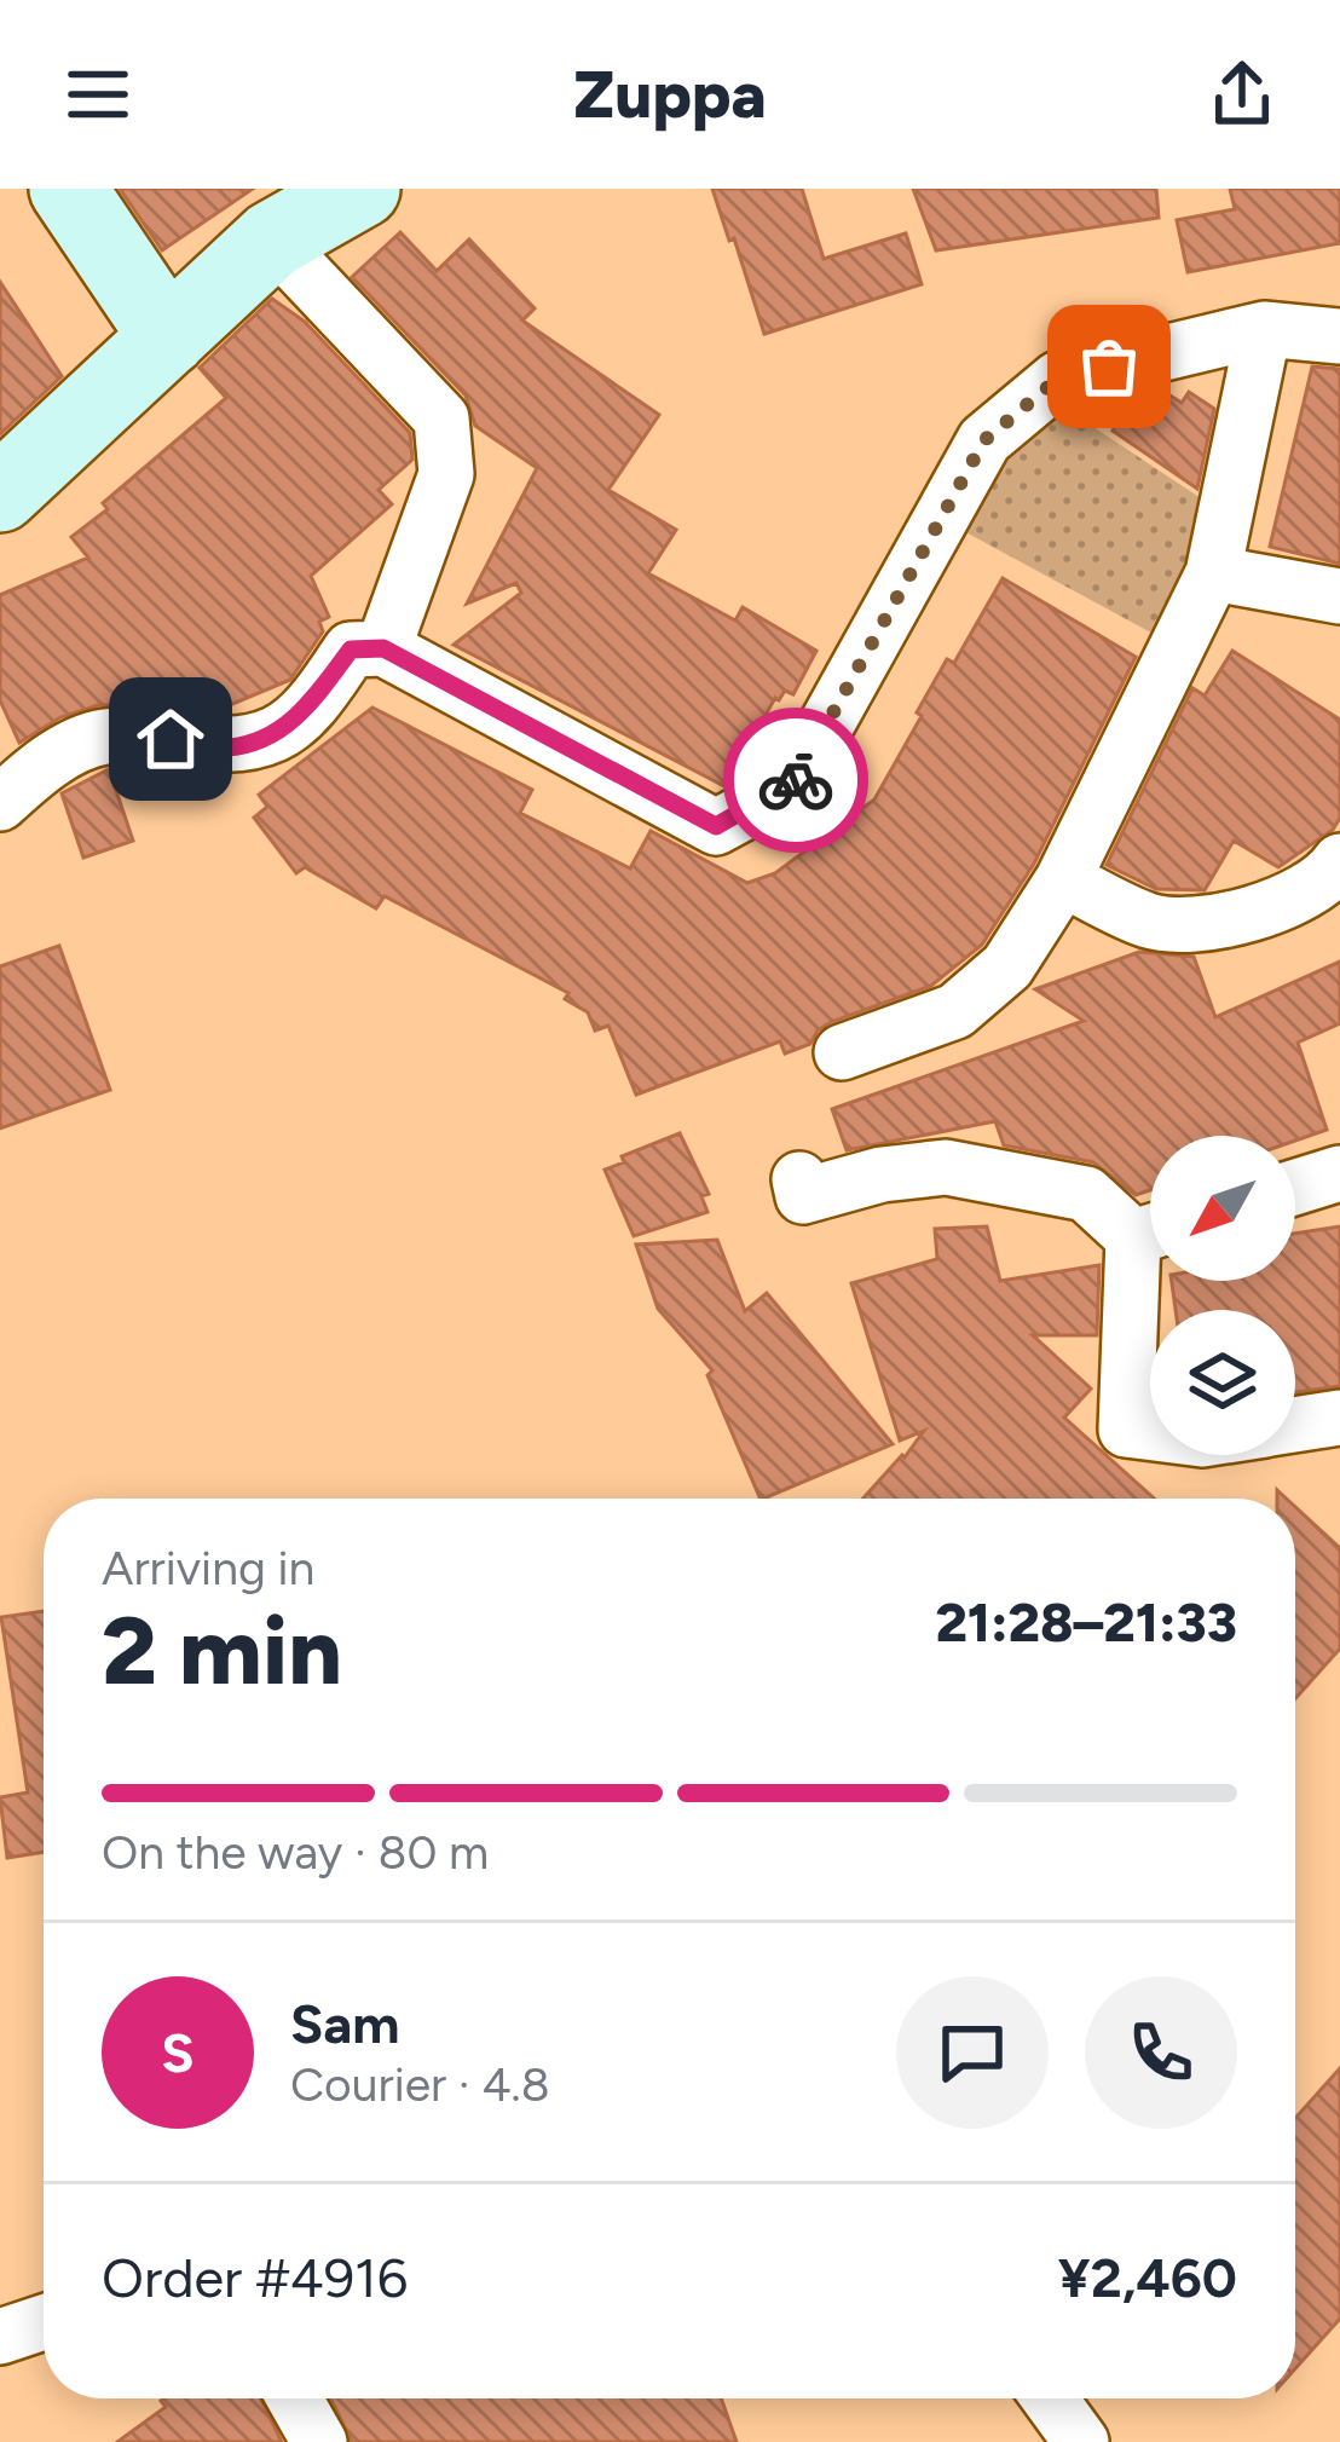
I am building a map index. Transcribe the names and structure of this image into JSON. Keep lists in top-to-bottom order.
{
  "north": "bottom left",
  "page": {
    "header": "Zuppa",
    "heading": ["2 min", "Arriving in", "21:28–21:33"],
    "panel": [
      "Sam",
      "Courier · 4.8",
      "Order #4916",
      "¥2,460"
    ],
    "bar": "On the way · 80 m",
    "round": "S"
  }
}
